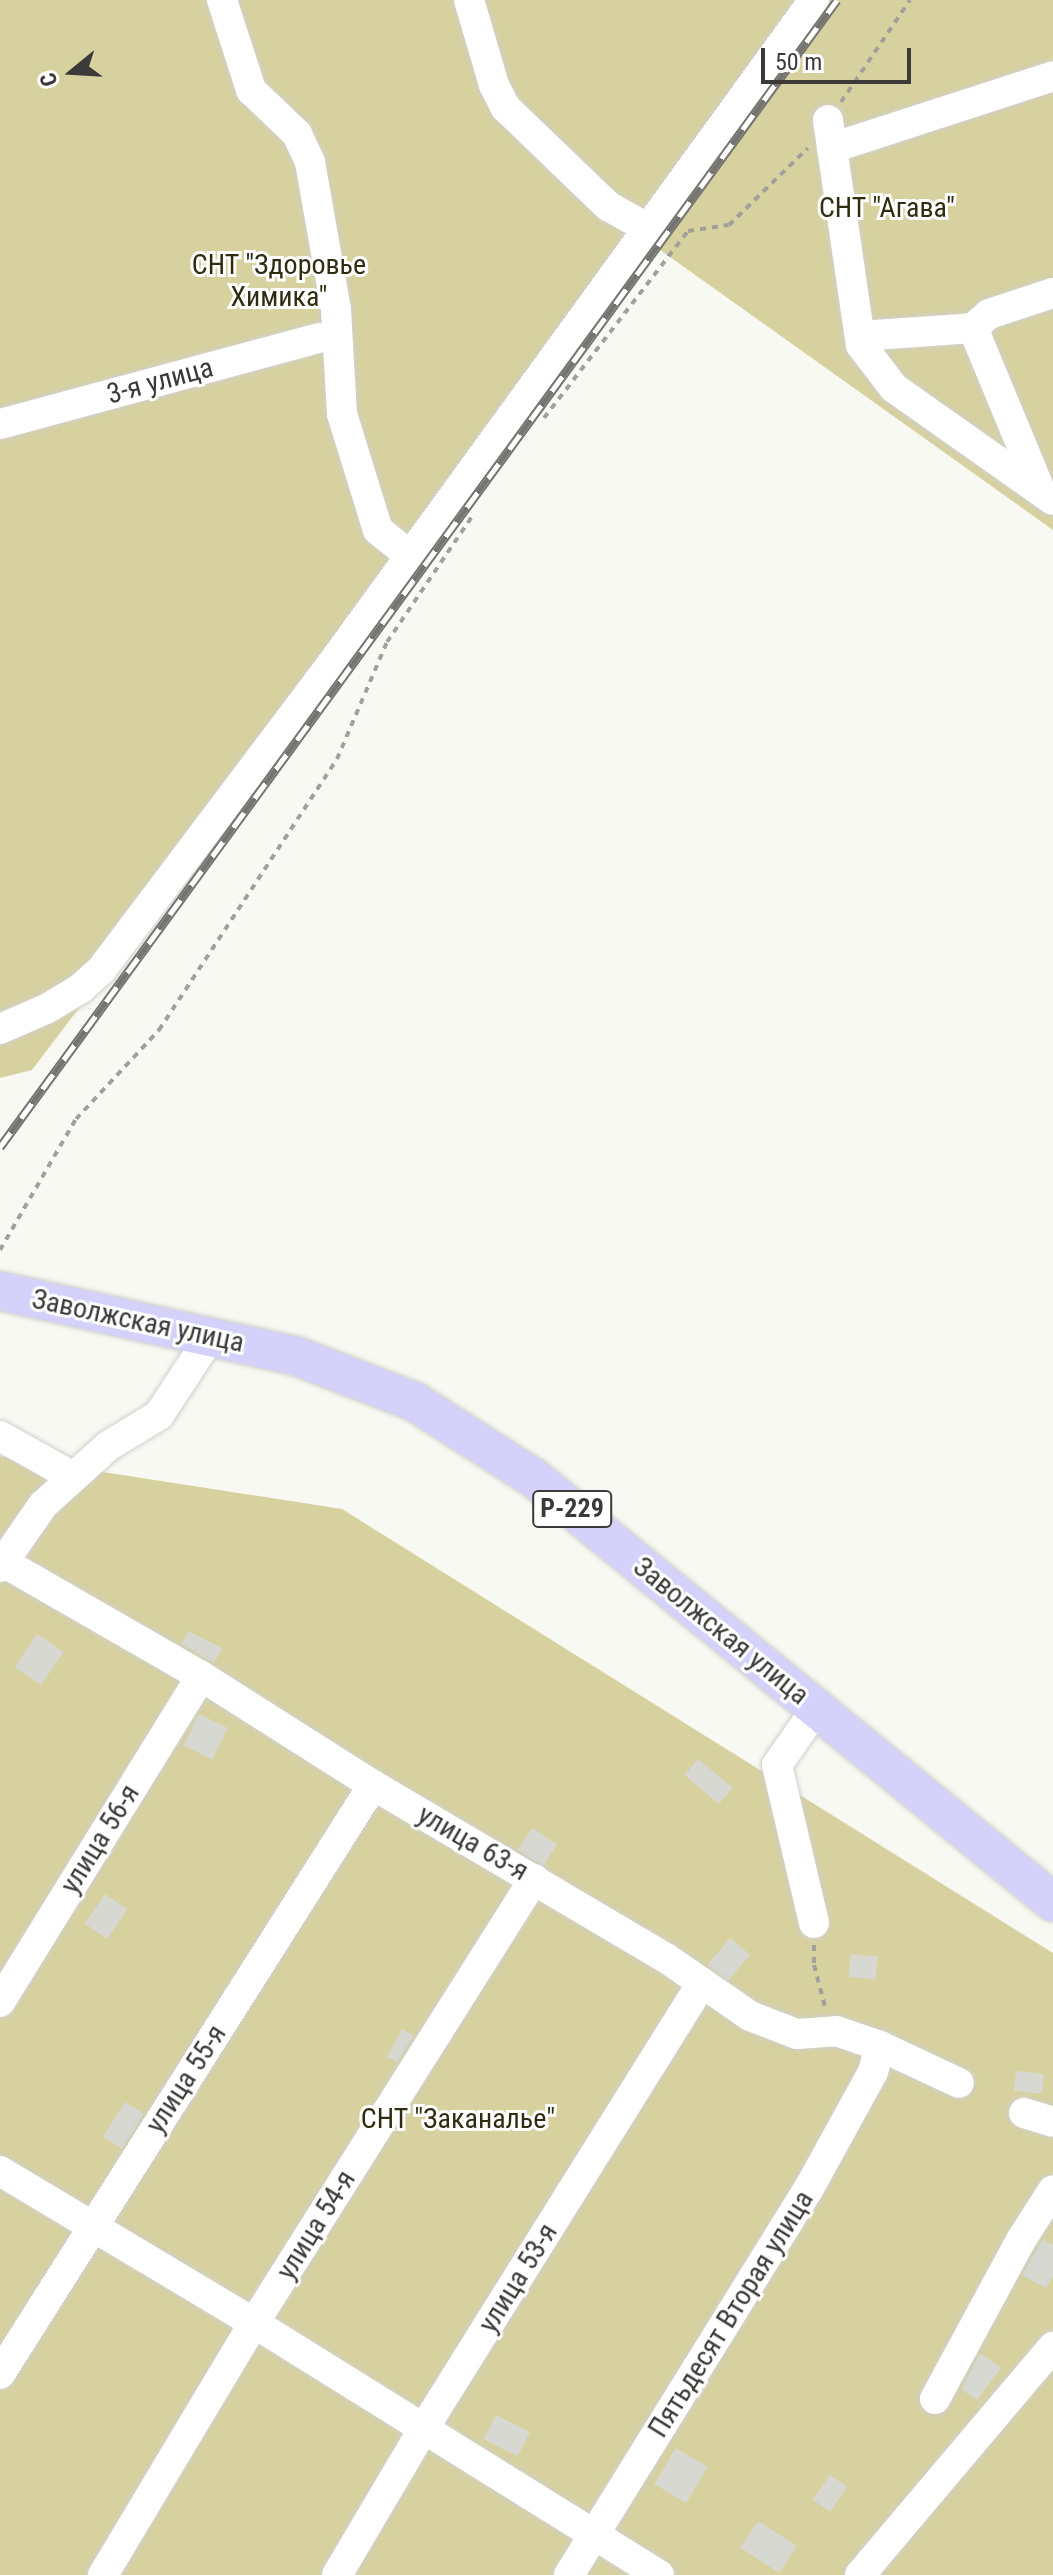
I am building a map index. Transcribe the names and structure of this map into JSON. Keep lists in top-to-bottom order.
{
  "streets": {
    "main road": ["Заволжская улица", "Р-229"],
    "street": [
      "3-я улица",
      "улица 56-я",
      "улица 63-я",
      "улица 55-я",
      "улица 54-я",
      "улица 53-я",
      "Пятьдесят Вторая улица"
    ]
  },
  "crossings": [
    ["улица 56-я", "улица 63-я"],
    ["улица 63-я", "улица 55-я"],
    ["улица 63-я", "улица 54-я"],
    ["улица 63-я", "улица 53-я"],
    ["улица 63-я", "Пятьдесят Вторая улица"]
  ],
  "parks": ["СНТ \"Агава\"", "СНТ \"Здоровье Химика\"", "СНТ \"Заканалье\""],
  "scale_bar": "50 m",
  "north": "left"
}
